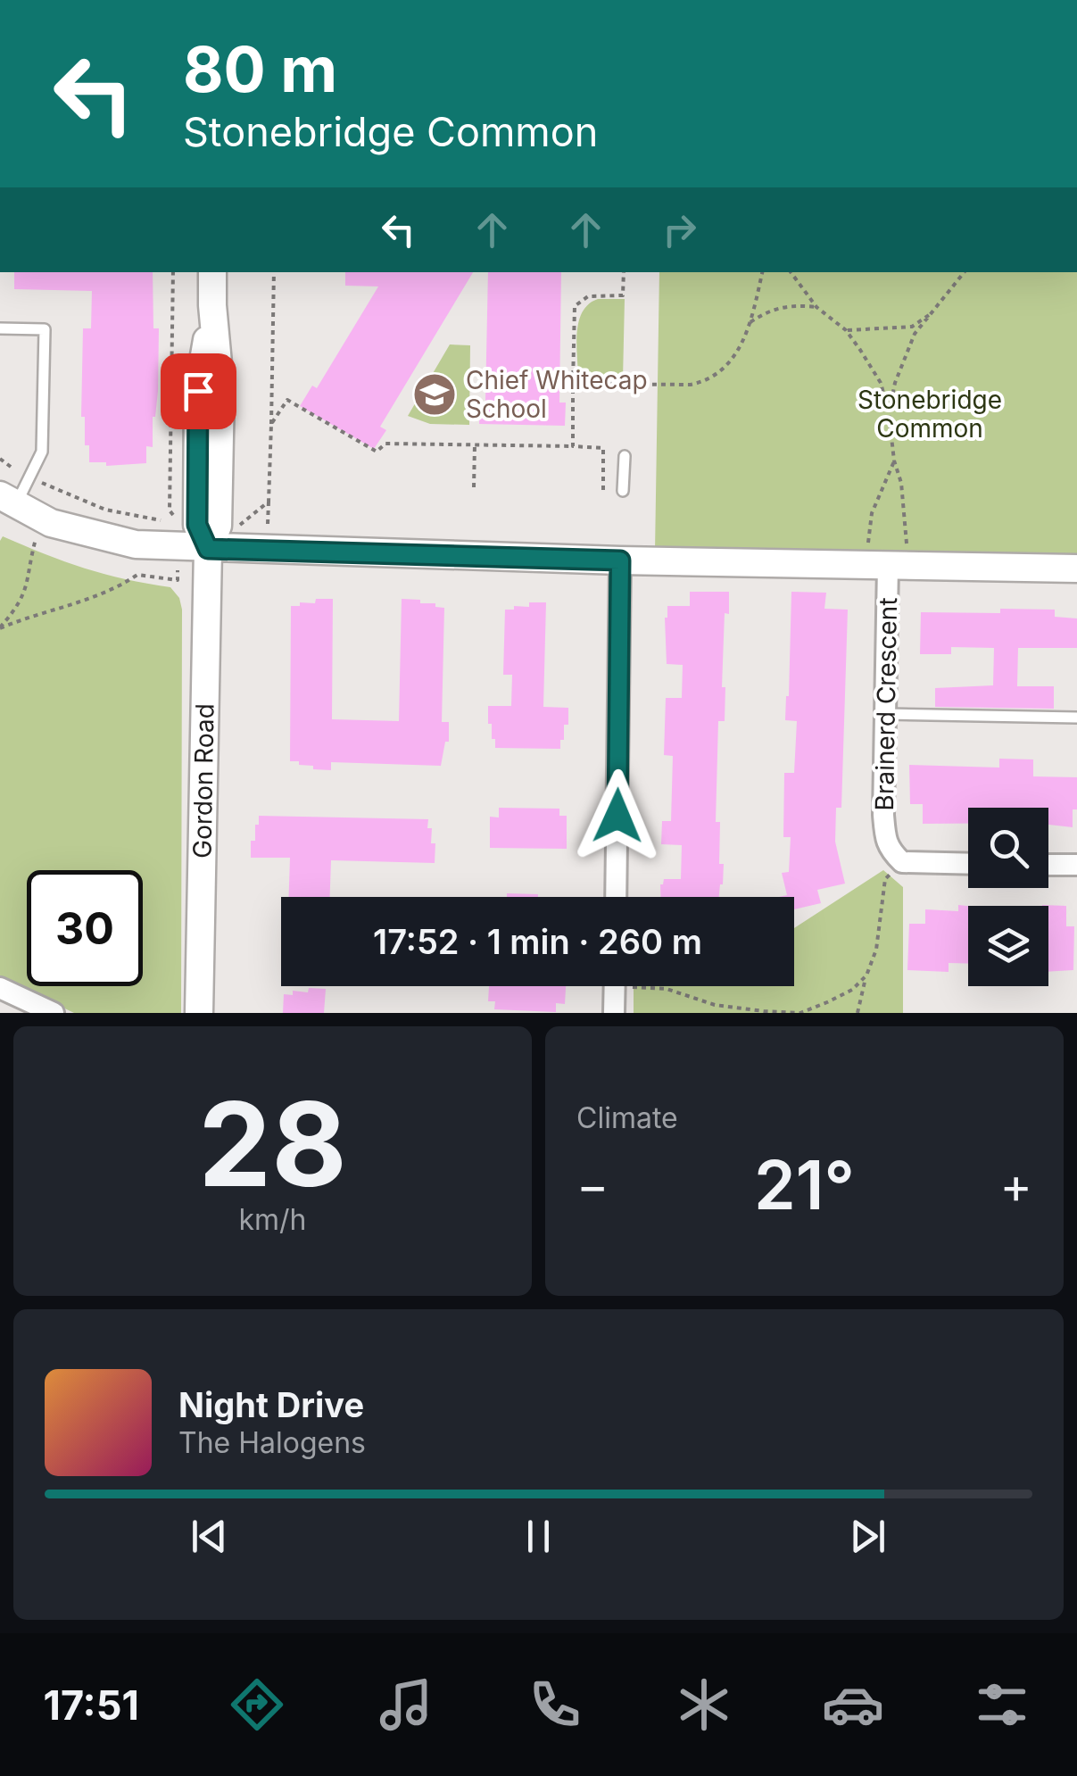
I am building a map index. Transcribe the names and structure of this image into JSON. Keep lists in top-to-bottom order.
{
  "streets": {
    "street": ["Brainerd Crescent", "Gordon Road"]
  },
  "parks": ["Stonebridge Common"],
  "places": {
    "school or university": ["Chief Whitecap School"]
  },
  "page": {
    "turn": ["80 m", "Stonebridge Common"],
    "limit": "30",
    "trip": "17:52 · 1 min · 260 m",
    "tile": [
      ["28", "km/h"],
      "Climate"
    ],
    "heat": ["−", "21°", "+"],
    "song": ["Night Drive", "The Halogens"],
    "tabs": "17:51"
  }
}
